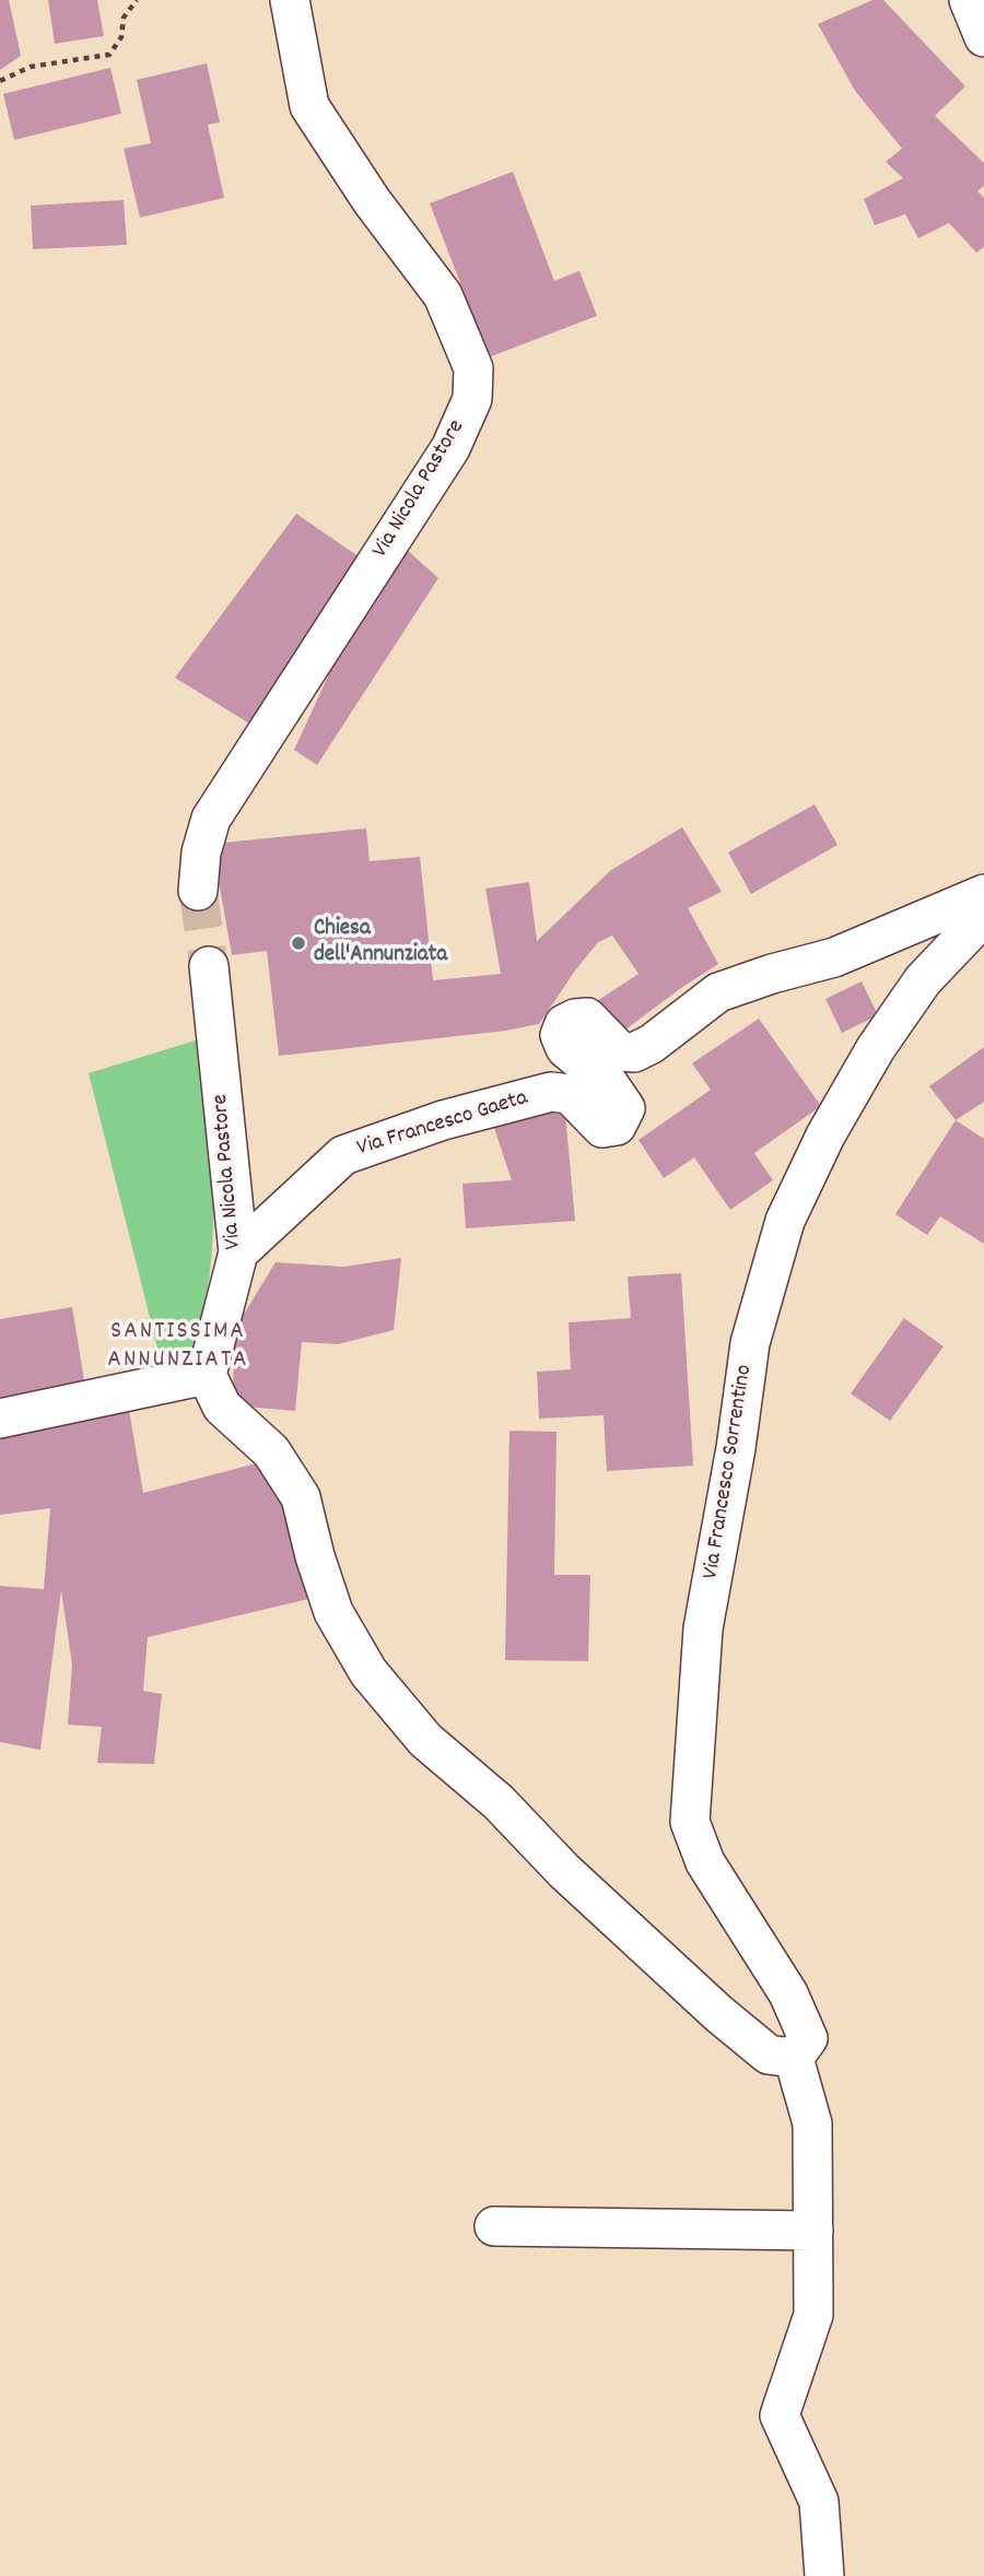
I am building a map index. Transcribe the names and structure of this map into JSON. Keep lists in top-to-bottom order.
{
  "streets": {
    "street": ["Via Nicola Pastore", "Via Francesco Gaeta", "Via Francesco Sorrentino"]
  },
  "crossings": [
    ["Via Nicola Pastore", "Via Francesco Gaeta"]
  ],
  "districts": ["SANTISSIMA ANNUNZIATA"],
  "places": ["Chiesa dell'Annunziata"]
}
